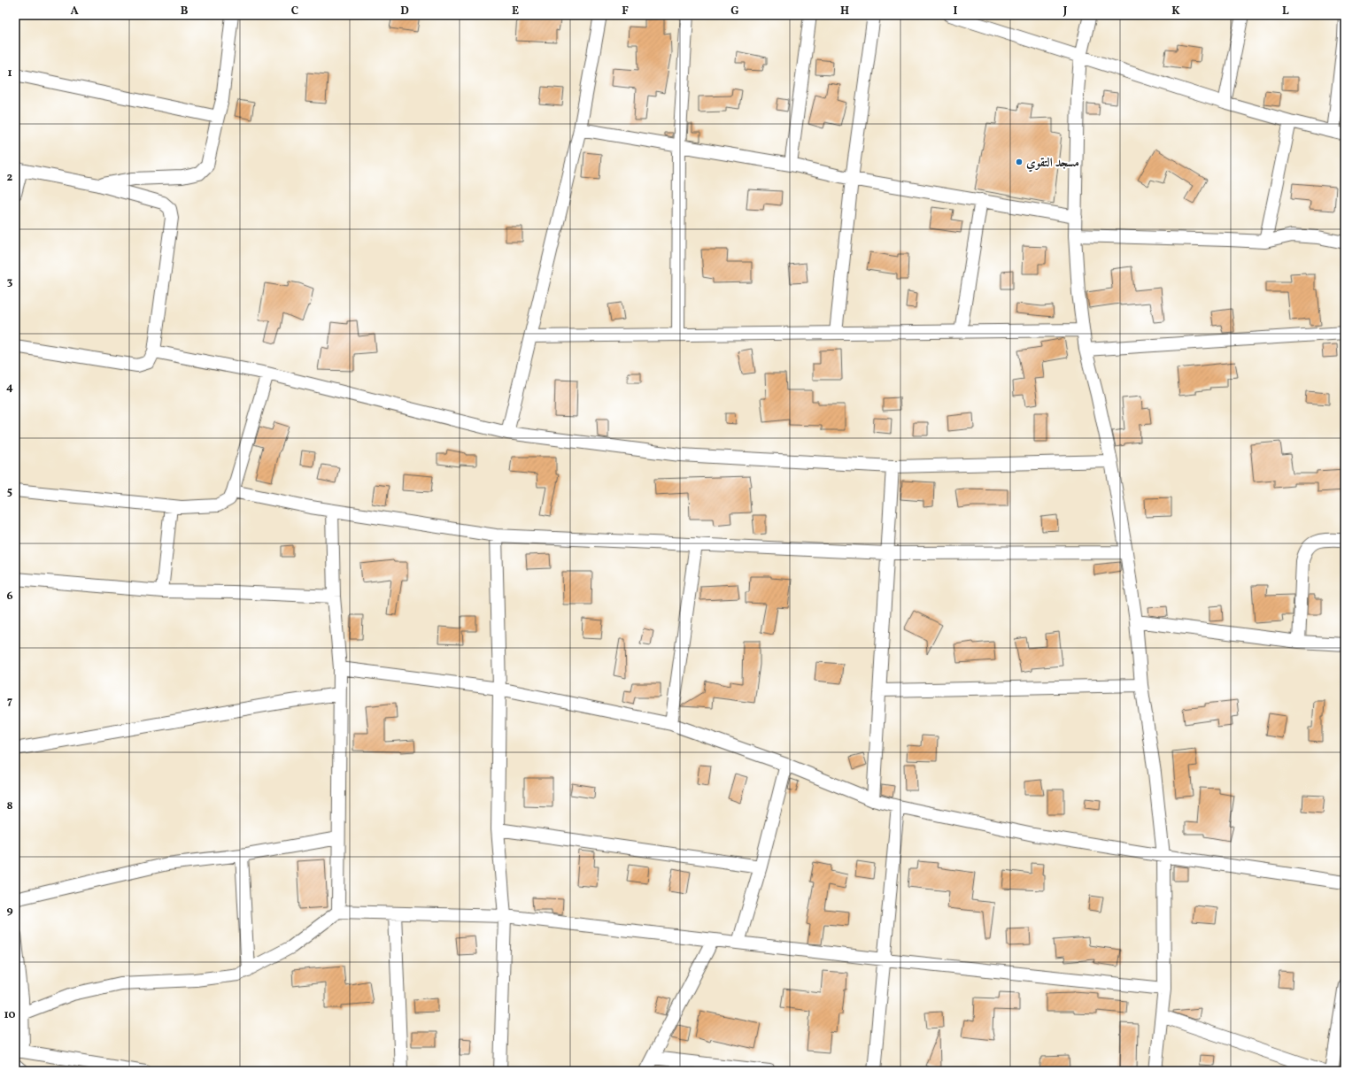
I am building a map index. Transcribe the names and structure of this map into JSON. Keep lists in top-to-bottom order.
{
  "places": ["مسجد التقوي"],
  "grid": {
    "columns": [
      "A",
      "B",
      "C",
      "D",
      "E",
      "F",
      "G",
      "H",
      "I",
      "J",
      "K",
      "L"
    ],
    "rows": [
      "1",
      "2",
      "3",
      "4",
      "5",
      "6",
      "7",
      "8",
      "9",
      "10"
    ]
  }
}
